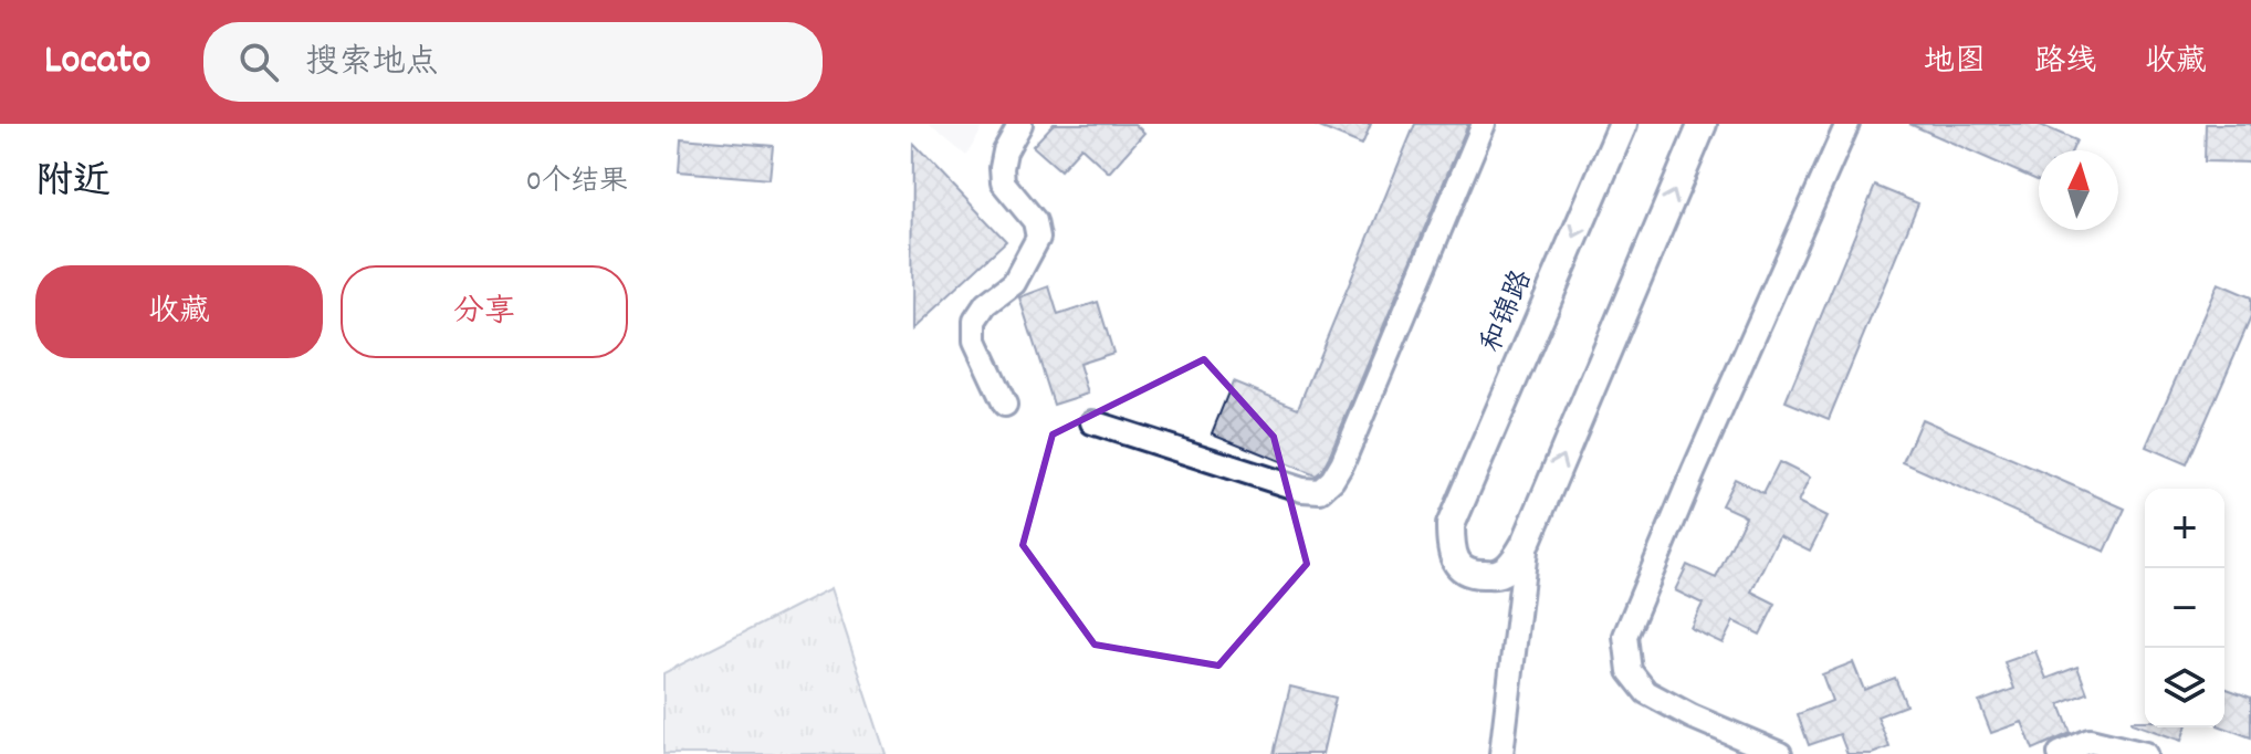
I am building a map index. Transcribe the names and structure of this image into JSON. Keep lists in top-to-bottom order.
{
  "streets": {
    "street": ["和锦路"]
  },
  "north": "top",
  "page": {
    "header": "Locato",
    "search": "搜索地点",
    "nav": ["地图", "路线", "收藏"],
    "heading": ["附近", "0个结果"],
    "buttons": ["收藏", "分享"],
    "map_buttons": ["+", "−"]
  }
}
